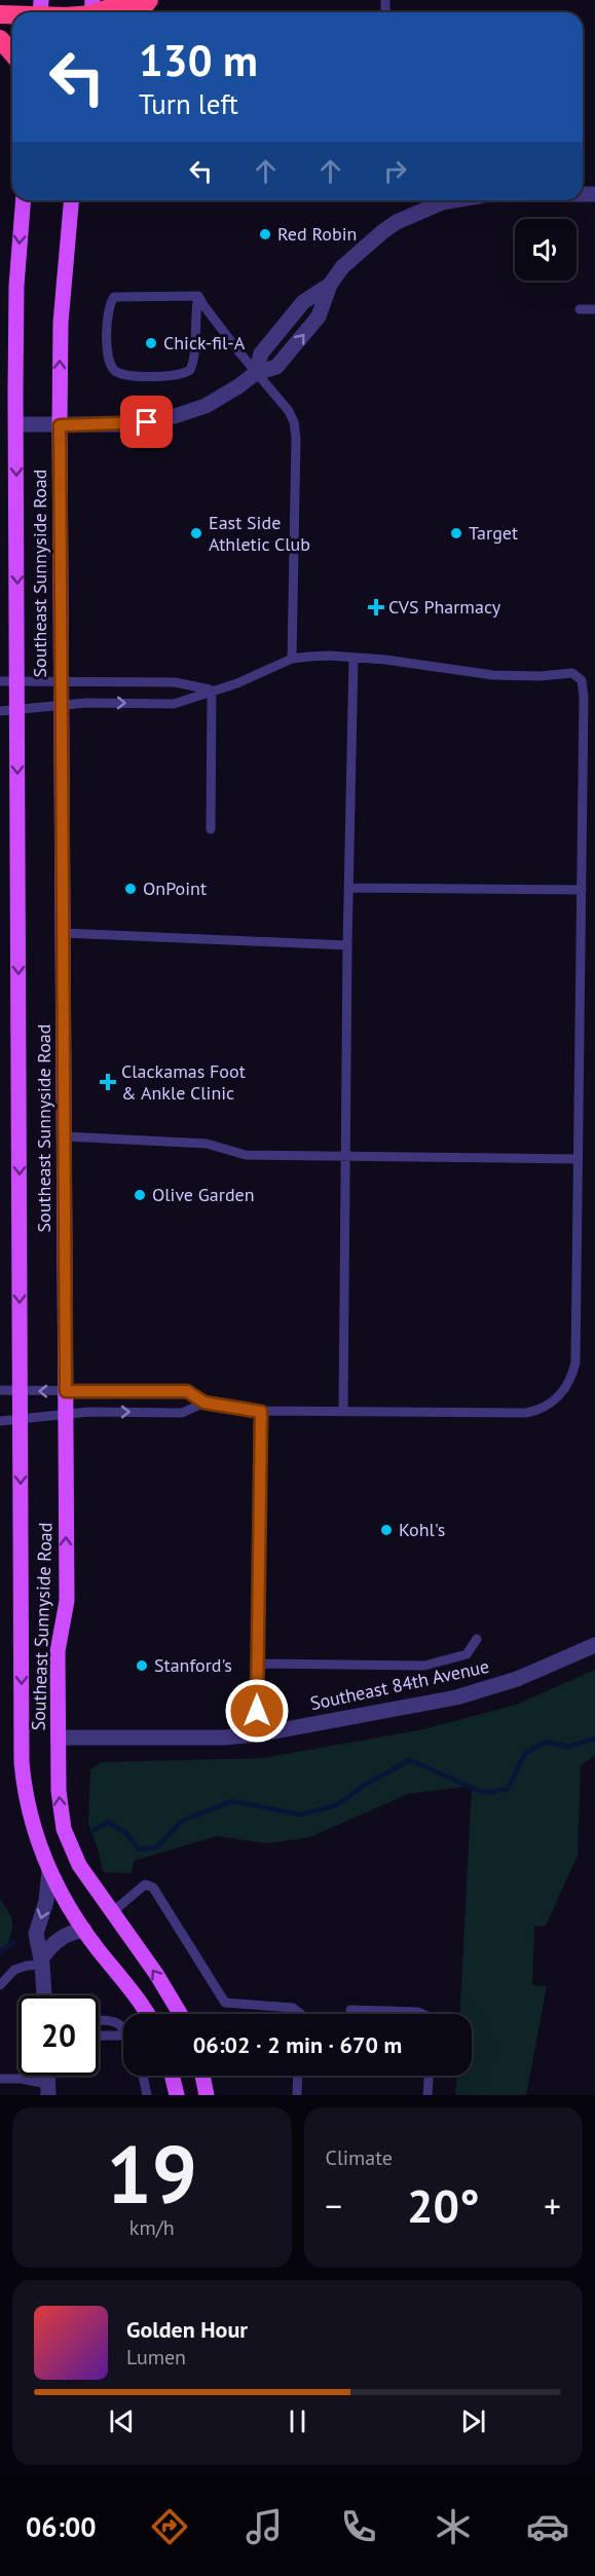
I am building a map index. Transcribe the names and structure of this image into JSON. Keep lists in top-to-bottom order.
{
  "streets": {
    "main road": ["Southeast Sunnyside Road"],
    "street": ["Southeast 84th Avenue"]
  },
  "crossings": [
    ["Southeast Sunnyside Road", "Southeast 84th Avenue"]
  ],
  "places": {
    "other": [
      "Red Robin",
      "Chick-fil-A",
      "East Side Athletic Club",
      "Target",
      "OnPoint",
      "Olive Garden",
      "Kohl's",
      "Stanford's"
    ],
    "health": ["CVS Pharmacy", "Clackamas Foot & Ankle Clinic"]
  },
  "page": {
    "turn": ["130 m", "Turn left"],
    "limit": "20",
    "trip": "06:02 · 2 min · 670 m",
    "tile": [
      ["19", "km/h"],
      "Climate"
    ],
    "heat": ["−", "20°", "+"],
    "song": ["Golden Hour", "Lumen"],
    "tabs": "06:00"
  }
}
